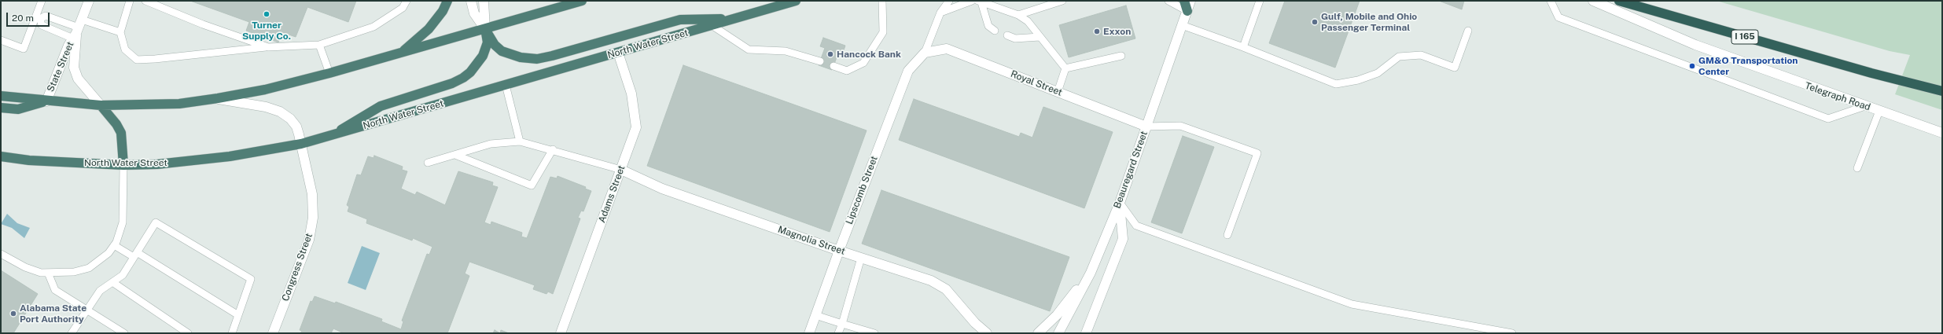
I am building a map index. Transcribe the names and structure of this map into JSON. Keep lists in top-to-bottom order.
{
  "streets": {
    "highway": ["I 165", "North Water Street"],
    "street": [
      "State Street",
      "Royal Street",
      "Telegraph Road",
      "Beauregard Street",
      "Lipscomb Street",
      "Adams Street",
      "Magnolia Street",
      "Congress Street"
    ]
  },
  "crossings": [
    ["North Water Street", "Adams Street"],
    ["North Water Street", "Congress Street"],
    ["Royal Street", "Beauregard Street"],
    ["Royal Street", "Lipscomb Street"],
    ["Lipscomb Street", "Magnolia Street"],
    ["Adams Street", "Magnolia Street"]
  ],
  "places": [
    "Turner Supply Co.",
    "Gulf, Mobile and Ohio Passenger Terminal",
    "Exxon",
    "Hancock Bank",
    "GM&O Transportation Center",
    "Alabama State Port Authority"
  ],
  "scale_bar": "20 m"
}
